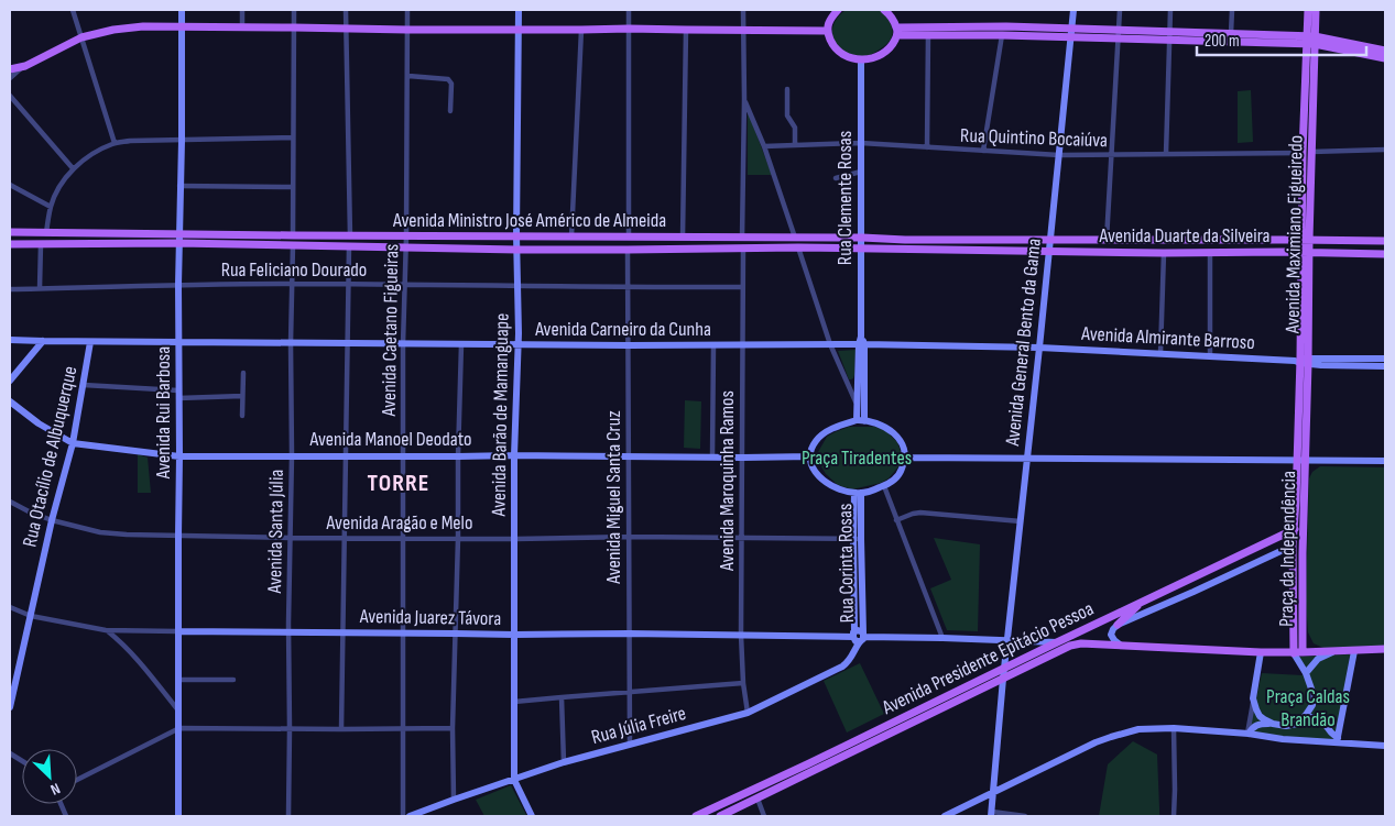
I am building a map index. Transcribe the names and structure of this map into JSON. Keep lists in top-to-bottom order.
{
  "streets": {
    "main road": [
      "Avenida Ministro José Américo de Almeida",
      "Avenida Maximiano Figueiredo",
      "Avenida Duarte da Silveira",
      "Praça da Independência",
      "Avenida Presidente Epitácio Pessoa"
    ],
    "street": [
      "Rua Quintino Bocaiúva",
      "Rua Clemente Rosas",
      "Rua Feliciano Dourado",
      "Avenida Carneiro da Cunha",
      "Avenida Caetano Figueiras",
      "Avenida Almirante Barroso",
      "Avenida General Bento da Gama",
      "Avenida Rui Barbosa",
      "Avenida Barão de Mamanguape",
      "Avenida Manoel Deodato",
      "Rua Otacílio de Albuquerque",
      "Avenida Maroquinha Ramos",
      "Avenida Miguel Santa Cruz",
      "Avenida Aragão e Melo",
      "Avenida Santa Júlia",
      "Rua Corinta Rosas",
      "Avenida Juarez Távora",
      "Rua Júlia Freire"
    ]
  },
  "crossings": [
    ["Rua Quintino Bocaiúva", "Rua Clemente Rosas"],
    ["Rua Quintino Bocaiúva", "Avenida Maximiano Figueiredo"],
    ["Rua Quintino Bocaiúva", "Avenida General Bento da Gama"],
    ["Rua Clemente Rosas", "Avenida Ministro José Américo de Almeida"],
    ["Rua Clemente Rosas", "Avenida Carneiro da Cunha"],
    ["Rua Clemente Rosas", "Avenida Manoel Deodato"],
    ["Rua Clemente Rosas", "Rua Corinta Rosas"],
    ["Avenida Ministro José Américo de Almeida", "Avenida Duarte da Silveira"],
    ["Avenida Ministro José Américo de Almeida", "Avenida Caetano Figueiras"],
    ["Avenida Ministro José Américo de Almeida", "Avenida General Bento da Gama"],
    ["Avenida Ministro José Américo de Almeida", "Avenida Rui Barbosa"],
    ["Avenida Ministro José Américo de Almeida", "Avenida Barão de Mamanguape"],
    ["Avenida Ministro José Américo de Almeida", "Avenida Maroquinha Ramos"],
    ["Avenida Ministro José Américo de Almeida", "Avenida Miguel Santa Cruz"],
    ["Avenida Ministro José Américo de Almeida", "Avenida Santa Júlia"],
    ["Avenida Maximiano Figueiredo", "Avenida Duarte da Silveira"],
    ["Avenida Maximiano Figueiredo", "Avenida Almirante Barroso"],
    ["Avenida Maximiano Figueiredo", "Praça da Independência"],
    ["Avenida Duarte da Silveira", "Avenida General Bento da Gama"],
    ["Rua Feliciano Dourado", "Avenida Caetano Figueiras"],
    ["Rua Feliciano Dourado", "Avenida Rui Barbosa"],
    ["Rua Feliciano Dourado", "Avenida Barão de Mamanguape"],
    ["Rua Feliciano Dourado", "Avenida Maroquinha Ramos"],
    ["Rua Feliciano Dourado", "Avenida Miguel Santa Cruz"],
    ["Rua Feliciano Dourado", "Avenida Santa Júlia"],
    ["Avenida Carneiro da Cunha", "Avenida Caetano Figueiras"],
    ["Avenida Carneiro da Cunha", "Avenida Almirante Barroso"],
    ["Avenida Carneiro da Cunha", "Avenida General Bento da Gama"],
    ["Avenida Carneiro da Cunha", "Avenida Rui Barbosa"],
    ["Avenida Carneiro da Cunha", "Avenida Barão de Mamanguape"],
    ["Avenida Carneiro da Cunha", "Rua Otacílio de Albuquerque"],
    ["Avenida Carneiro da Cunha", "Avenida Maroquinha Ramos"],
    ["Avenida Carneiro da Cunha", "Avenida Miguel Santa Cruz"],
    ["Avenida Carneiro da Cunha", "Avenida Santa Júlia"],
    ["Avenida Caetano Figueiras", "Avenida Manoel Deodato"],
    ["Avenida Caetano Figueiras", "Avenida Aragão e Melo"],
    ["Avenida Caetano Figueiras", "Avenida Juarez Távora"],
    ["Avenida Almirante Barroso", "Avenida General Bento da Gama"],
    ["Avenida General Bento da Gama", "Avenida Juarez Távora"],
    ["Avenida General Bento da Gama", "Avenida Presidente Epitácio Pessoa"],
    ["Avenida Rui Barbosa", "Avenida Manoel Deodato"],
    ["Avenida Rui Barbosa", "Avenida Aragão e Melo"],
    ["Avenida Rui Barbosa", "Avenida Juarez Távora"],
    ["Avenida Barão de Mamanguape", "Avenida Manoel Deodato"],
    ["Avenida Barão de Mamanguape", "Avenida Aragão e Melo"],
    ["Avenida Barão de Mamanguape", "Avenida Juarez Távora"],
    ["Avenida Barão de Mamanguape", "Rua Júlia Freire"],
    ["Avenida Manoel Deodato", "Rua Otacílio de Albuquerque"],
    ["Avenida Manoel Deodato", "Avenida Maroquinha Ramos"],
    ["Avenida Manoel Deodato", "Avenida Miguel Santa Cruz"],
    ["Avenida Manoel Deodato", "Avenida Santa Júlia"],
    ["Avenida Manoel Deodato", "Rua Corinta Rosas"],
    ["Rua Otacílio de Albuquerque", "Avenida Aragão e Melo"],
    ["Rua Otacílio de Albuquerque", "Avenida Juarez Távora"],
    ["Avenida Maroquinha Ramos", "Avenida Aragão e Melo"],
    ["Avenida Maroquinha Ramos", "Avenida Juarez Távora"],
    ["Avenida Maroquinha Ramos", "Rua Júlia Freire"],
    ["Avenida Miguel Santa Cruz", "Avenida Aragão e Melo"],
    ["Avenida Miguel Santa Cruz", "Avenida Juarez Távora"],
    ["Avenida Miguel Santa Cruz", "Rua Júlia Freire"],
    ["Avenida Aragão e Melo", "Avenida Santa Júlia"],
    ["Avenida Aragão e Melo", "Rua Corinta Rosas"],
    ["Avenida Santa Júlia", "Avenida Juarez Távora"],
    ["Praça da Independência", "Avenida Presidente Epitácio Pessoa"],
    ["Rua Corinta Rosas", "Avenida Juarez Távora"],
    ["Rua Corinta Rosas", "Rua Júlia Freire"],
    ["Avenida Juarez Távora", "Avenida Presidente Epitácio Pessoa"],
    ["Avenida Juarez Távora", "Rua Júlia Freire"]
  ],
  "districts": ["TORRE"],
  "parks": ["Praça Tiradentes", "Praça Caldas Brandão"],
  "scale_bar": "200 m",
  "north": "bottom right"
}
